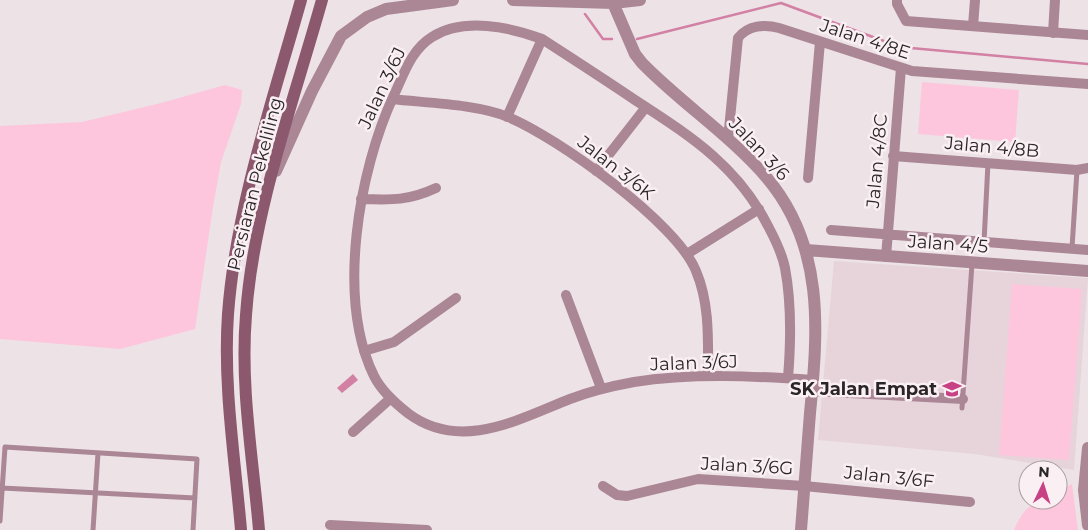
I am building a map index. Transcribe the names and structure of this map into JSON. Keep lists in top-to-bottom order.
{
  "streets": {
    "main road": ["Persiaran Pekeliling"],
    "street": [
      "Jalan 4/8E",
      "Jalan 3/6J",
      "Jalan 4/8B",
      "Jalan 3/6",
      "Jalan 4/8C",
      "Jalan 3/6K",
      "Jalan 4/5",
      "Jalan 3/6G",
      "Jalan 3/6F"
    ]
  },
  "crossings": [
    ["Jalan 4/8E", "Jalan 3/6"],
    ["Jalan 4/8E", "Jalan 4/8C"],
    ["Jalan 3/6J", "Jalan 3/6"],
    ["Jalan 3/6J", "Jalan 3/6K"],
    ["Jalan 4/8B", "Jalan 4/8C"],
    ["Jalan 3/6", "Jalan 4/5"],
    ["Jalan 3/6", "Jalan 3/6G"],
    ["Jalan 3/6", "Jalan 3/6F"],
    ["Jalan 4/8C", "Jalan 4/5"],
    ["Jalan 3/6G", "Jalan 3/6F"]
  ],
  "places": {
    "school or university": ["SK Jalan Empat"]
  },
  "north": "top"
}
